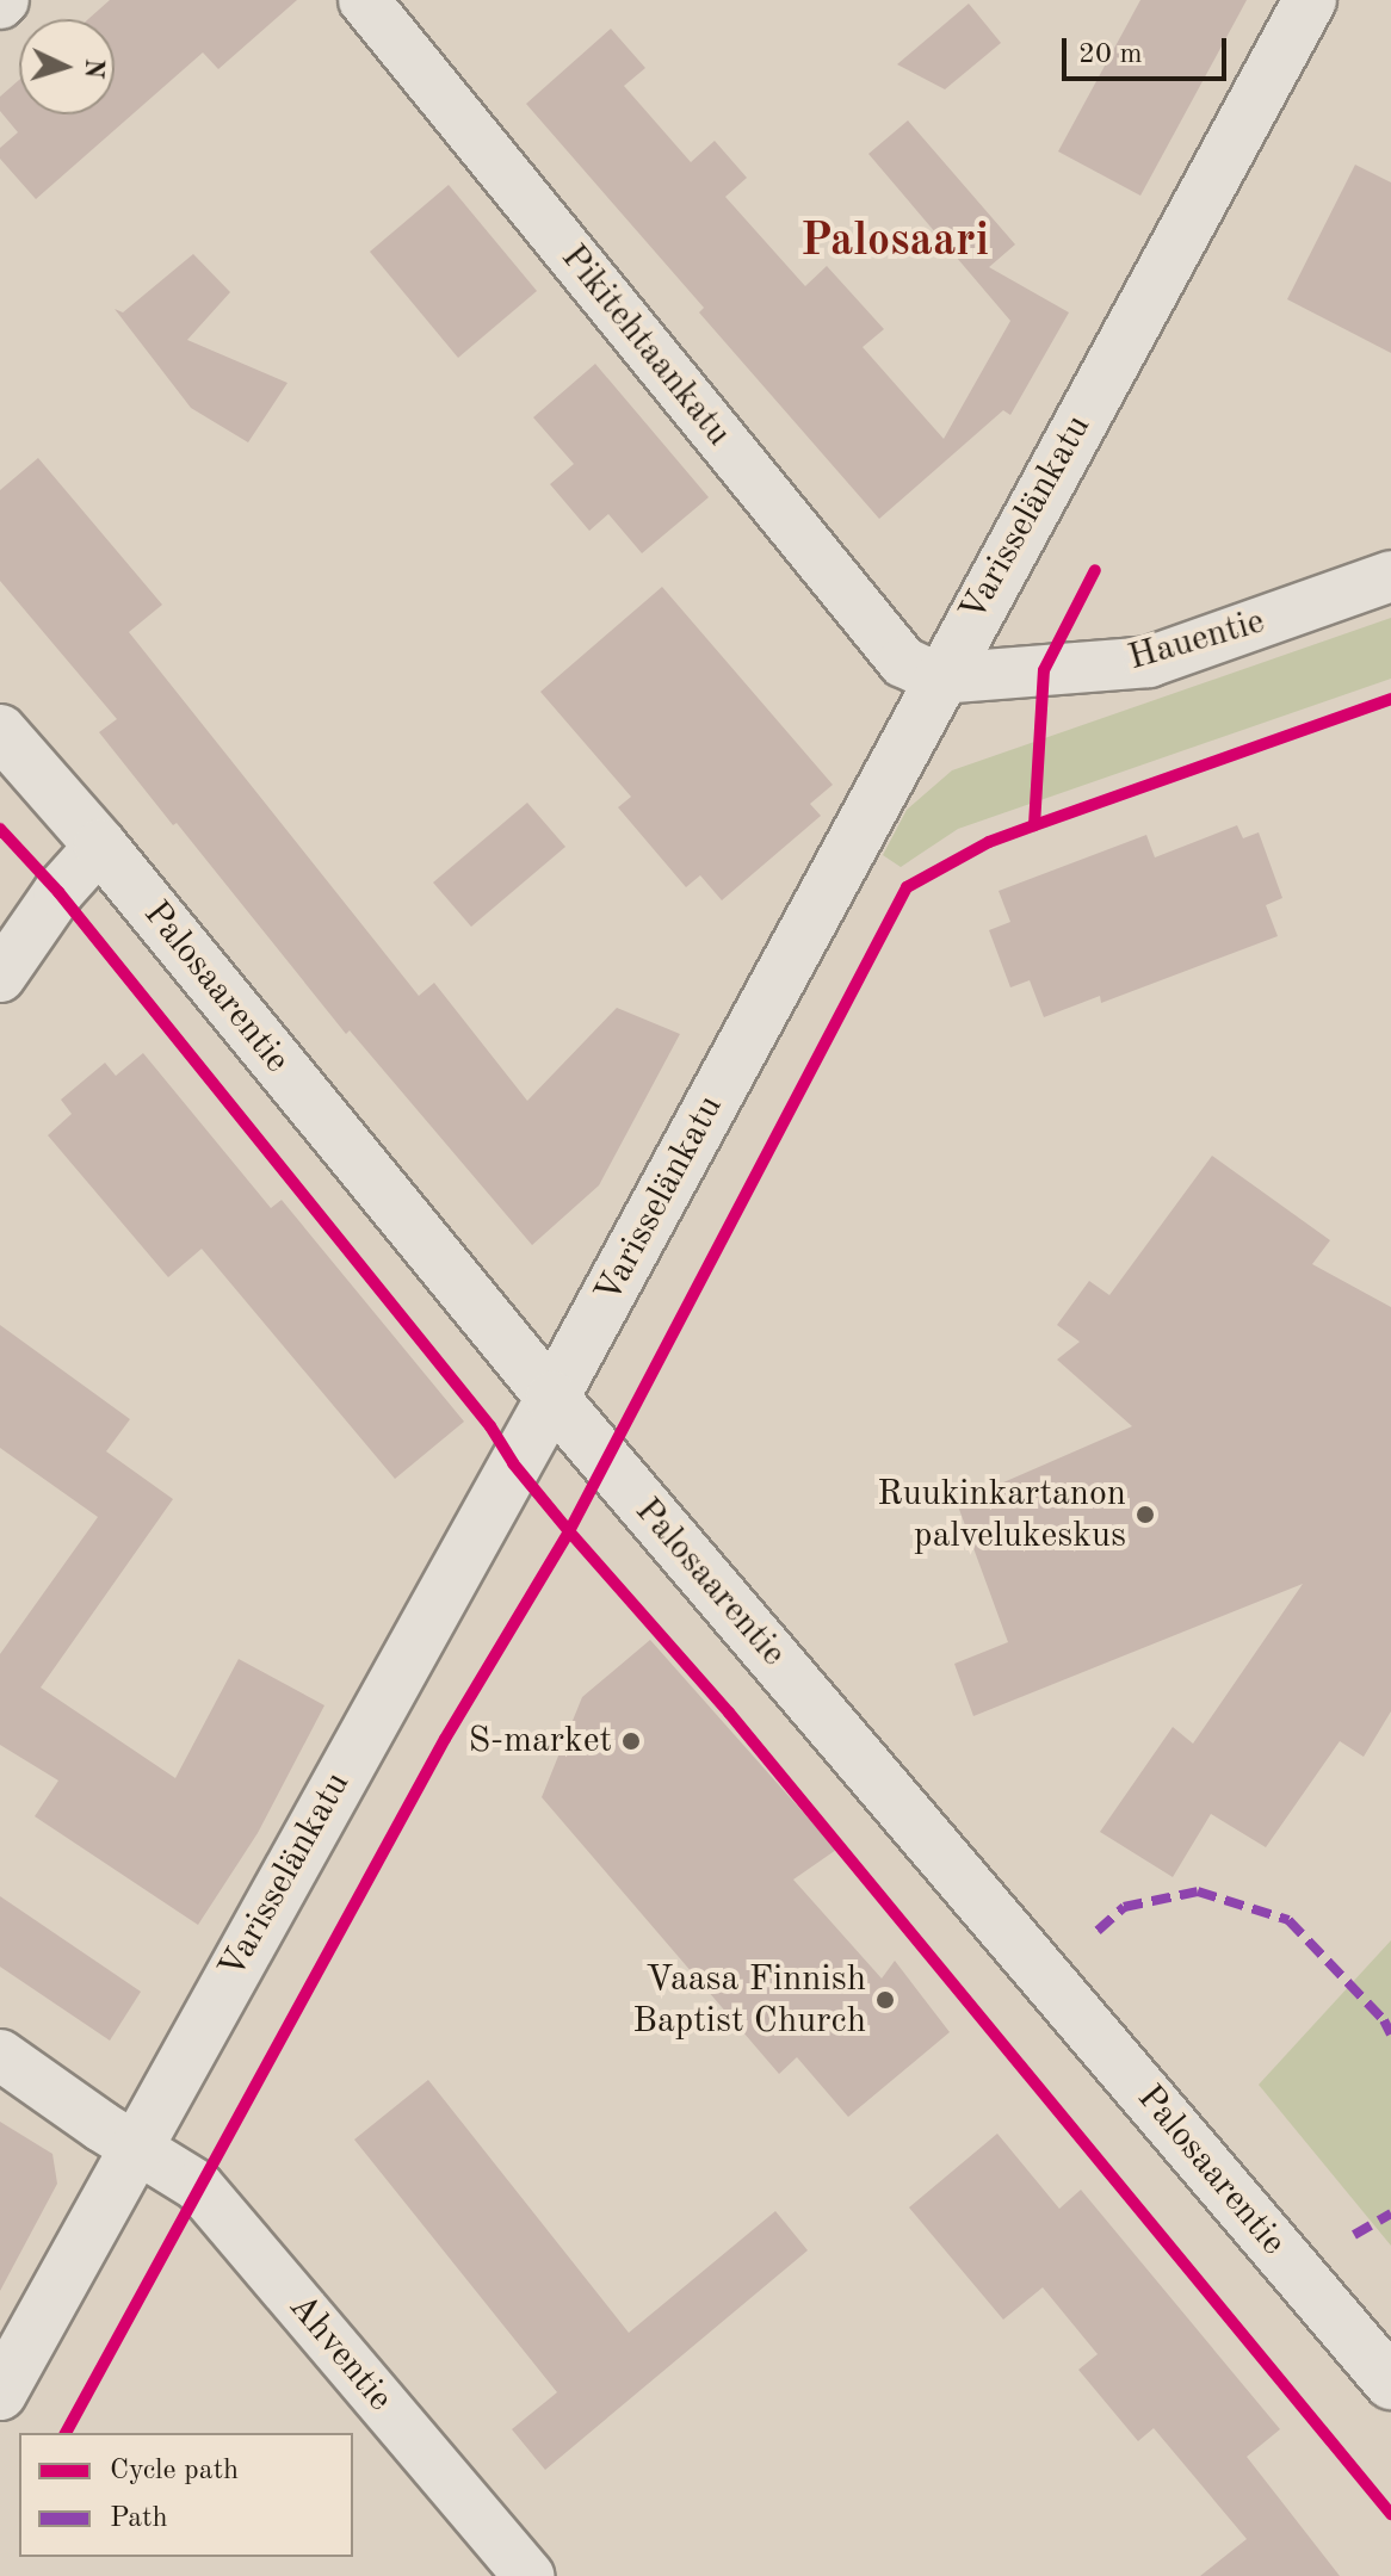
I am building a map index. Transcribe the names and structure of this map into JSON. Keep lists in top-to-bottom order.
{
  "streets": {
    "street": [
      "Pikitehtaankatu",
      "Varisselänkatu",
      "Hauentie",
      "Palosaarentie",
      "Ahventie"
    ]
  },
  "crossings": [
    ["Pikitehtaankatu", "Varisselänkatu"],
    ["Pikitehtaankatu", "Hauentie"],
    ["Varisselänkatu", "Hauentie"],
    ["Varisselänkatu", "Palosaarentie"],
    ["Varisselänkatu", "Ahventie"]
  ],
  "districts": ["Palosaari"],
  "places": ["Ruukinkartanon palvelukeskus", "S-market", "Vaasa Finnish Baptist Church"],
  "legend": ["Cycle path", "Path"],
  "scale_bar": "20 m",
  "north": "right"
}
